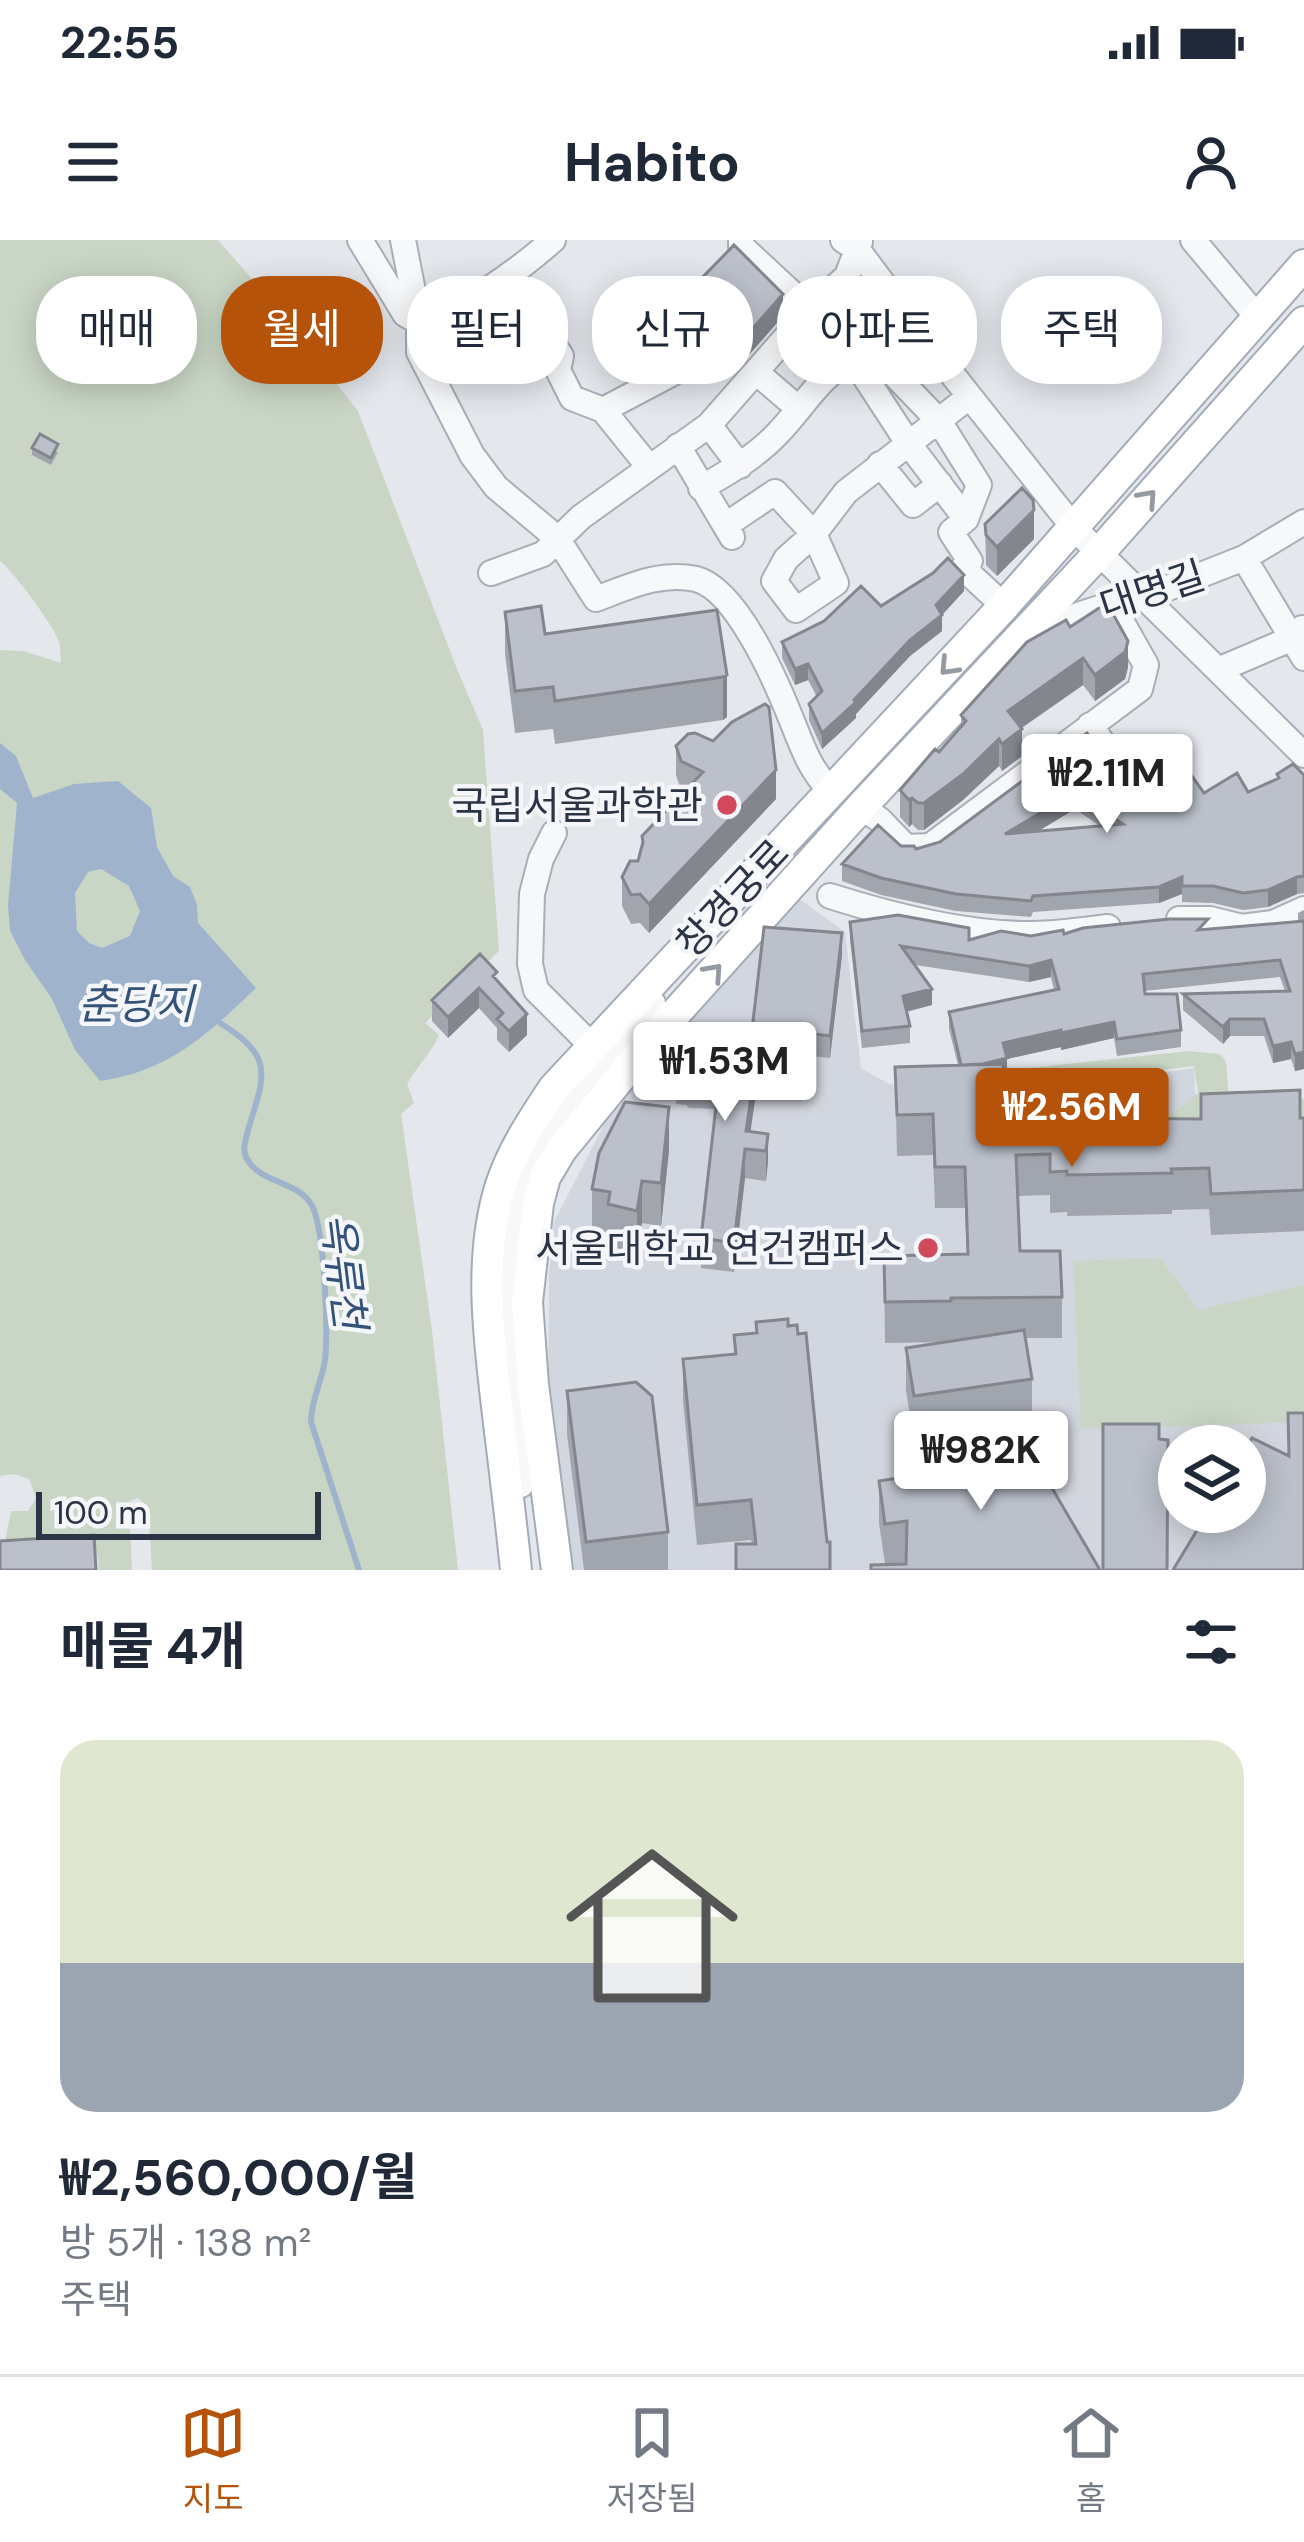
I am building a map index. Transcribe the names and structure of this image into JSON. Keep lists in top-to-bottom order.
{
  "streets": {
    "main road": ["창경궁로"],
    "street": ["대명길"]
  },
  "crossings": [
    ["대명길", "창경궁로"]
  ],
  "water": ["춘당지", "옥류천"],
  "places": ["국립서울과학관", "서울대학교 연건캠퍼스"],
  "scale_bar": "100 m",
  "page": {
    "status": "22:55",
    "header": "Habito",
    "chip": [
      "매매",
      "월세",
      "필터",
      "신규",
      "아파트",
      "주택"
    ],
    "price": [
      "₩2.11M",
      "₩1.53M",
      "₩2.56M",
      "₩982K"
    ],
    "scale": "100 m",
    "heading": "매물 4개",
    "list": [
      {
        "name": "₩2,560,000/월",
        "note": "방 5개 · 138 m² · 주택"
      }
    ],
    "tabs": ["지도", "저장됨", "홈"]
  }
}
